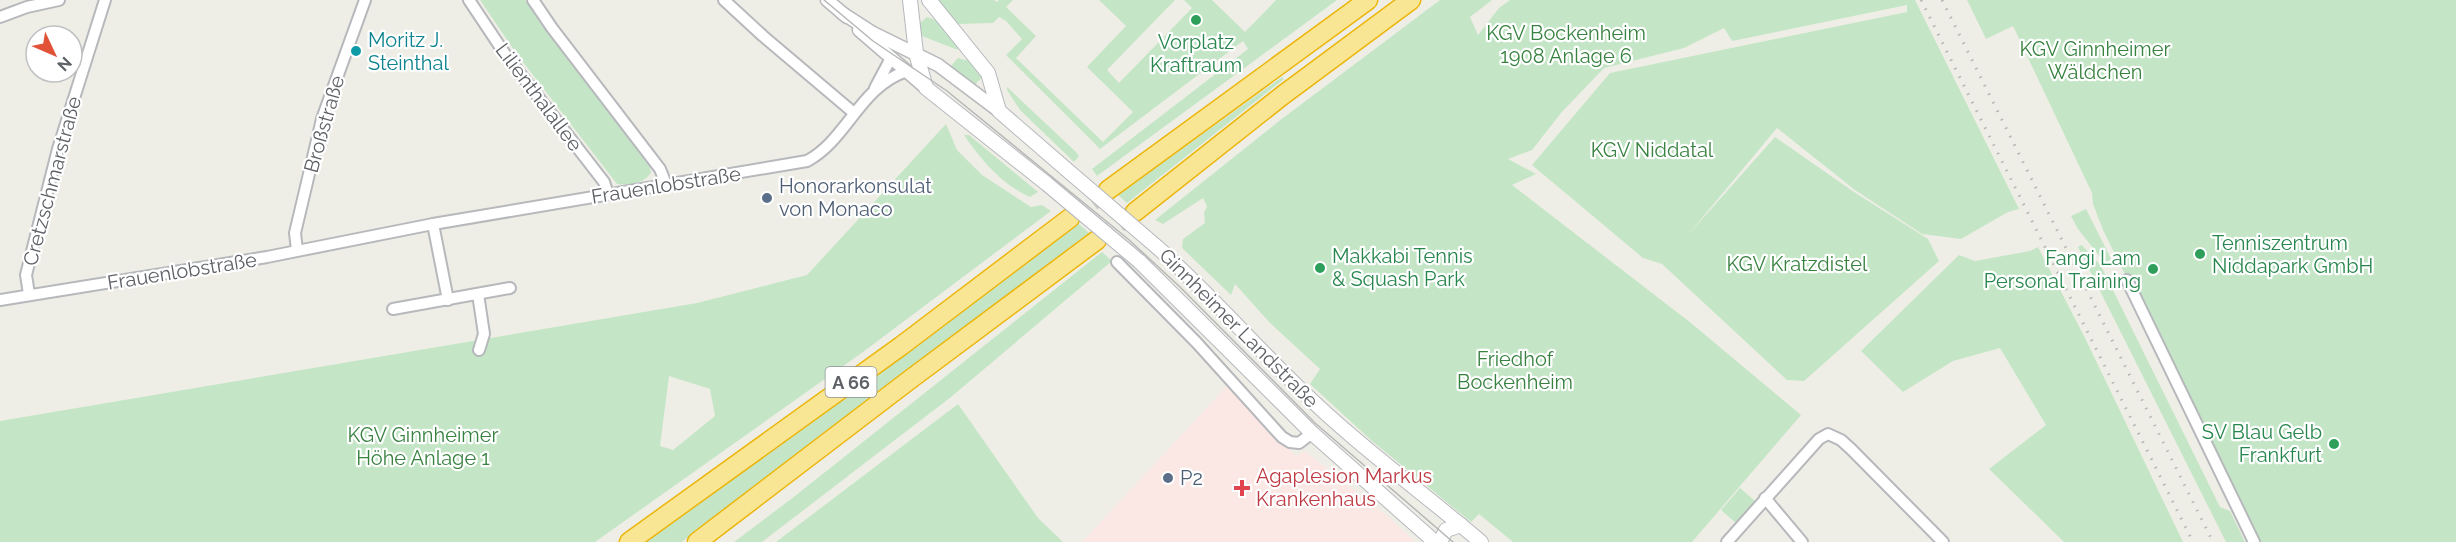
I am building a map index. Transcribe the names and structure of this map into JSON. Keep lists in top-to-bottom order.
{
  "streets": {
    "highway": ["A 66"],
    "main road": ["Ginnheimer Landstraße"],
    "street": [
      "Lilienthalallee",
      "Broßstraße",
      "Cretzschmarstraße",
      "Frauenlobstraße"
    ]
  },
  "crossings": [
    ["Lilienthalallee", "Frauenlobstraße"],
    ["Broßstraße", "Frauenlobstraße"],
    ["Cretzschmarstraße", "Frauenlobstraße"]
  ],
  "parks": [
    "KGV Bockenheim 1908 Anlage 6",
    "KGV Ginnheimer Wäldchen",
    "KGV Niddatal",
    "KGV Kratzdistel",
    "Friedhof Bockenheim",
    "KGV Ginnheimer Höhe Anlage 1"
  ],
  "places": {
    "other": [
      "Vorplatz Kraftraum",
      "Moritz J. Steinthal",
      "Honorarkonsulat von Monaco",
      "Tenniszentrum Niddapark GmbH",
      "Makkabi Tennis & Squash Park",
      "Fangi Lam Personal Training",
      "SV Blau Gelb Frankfurt",
      "P2"
    ],
    "health": ["Agaplesion Markus Krankenhaus"]
  },
  "north": "bottom right"
}
